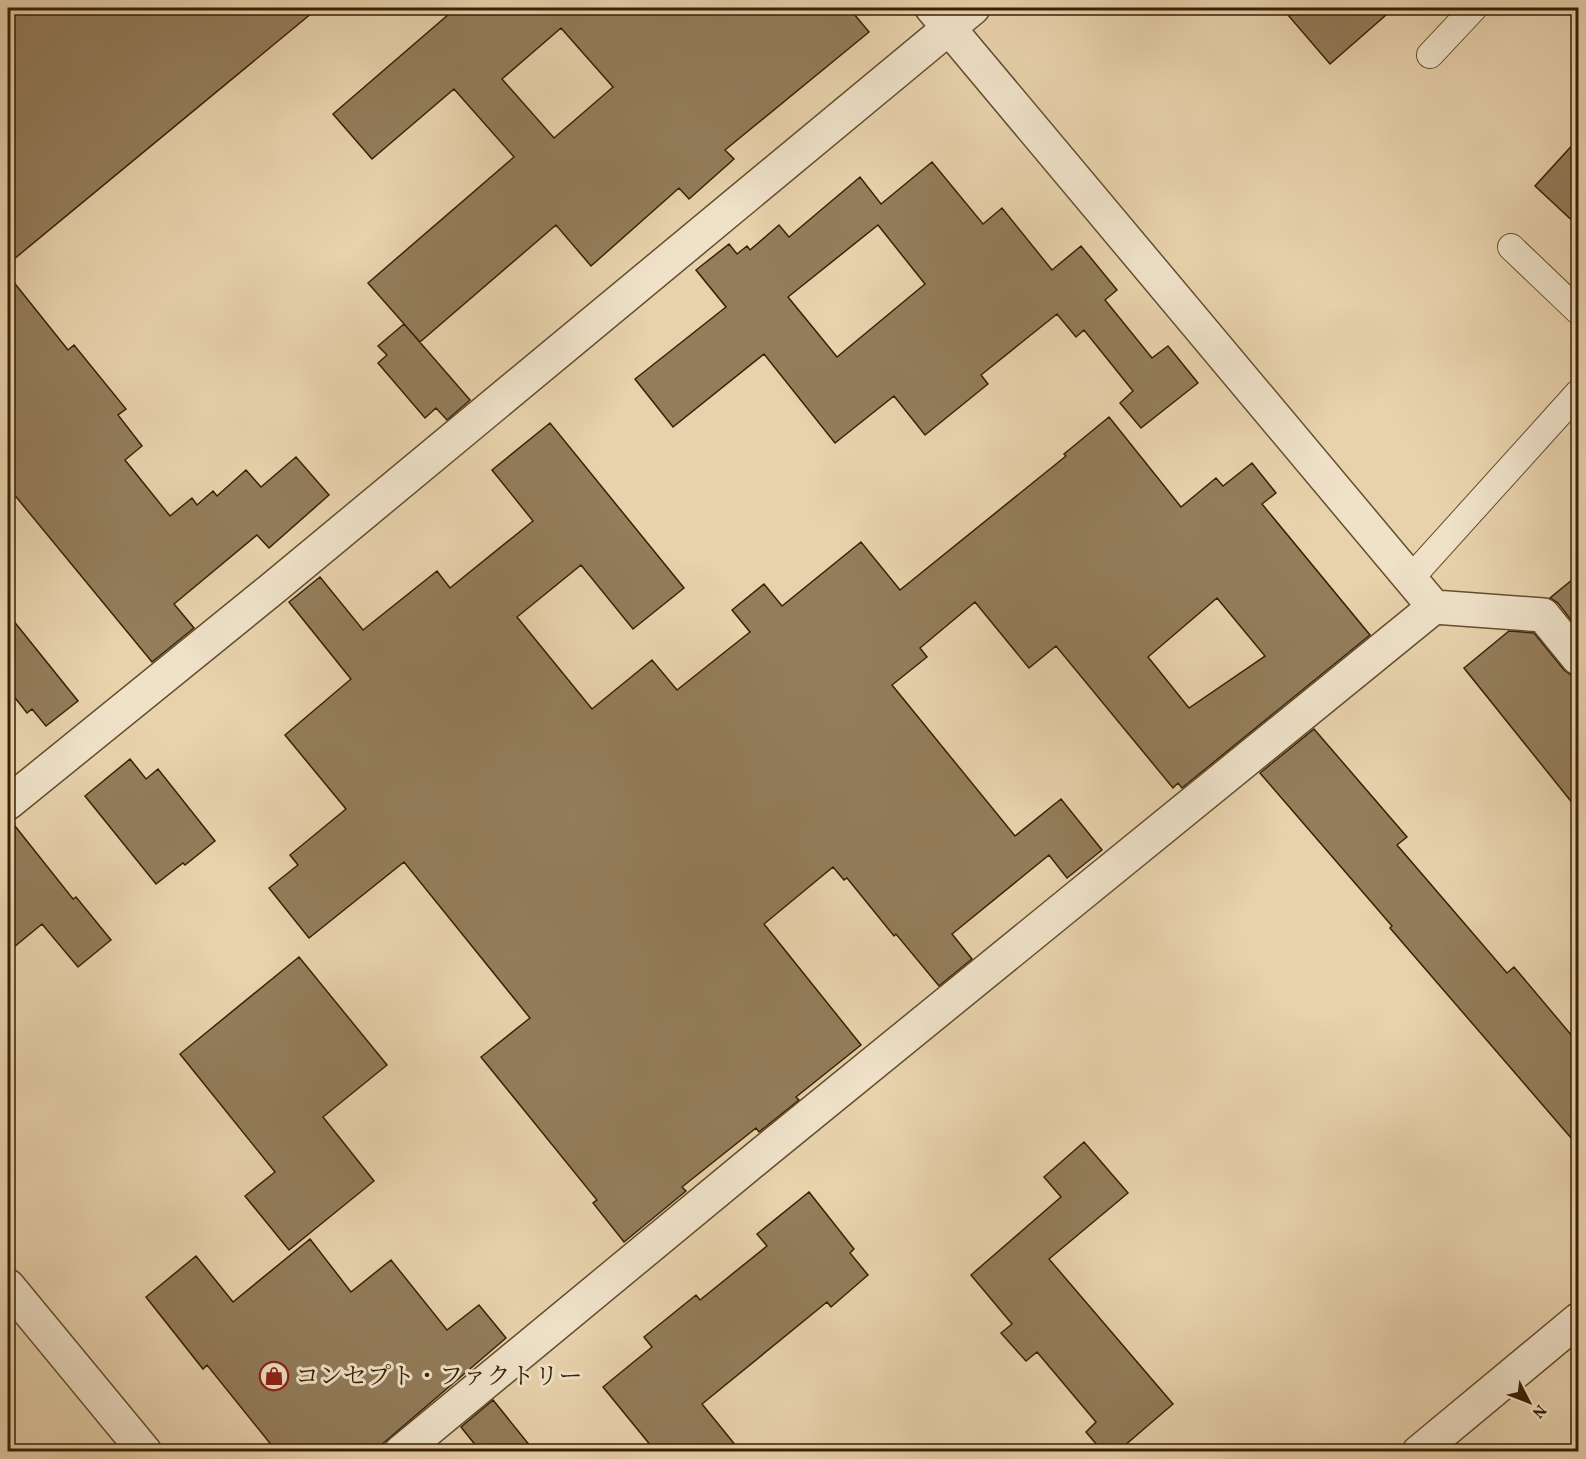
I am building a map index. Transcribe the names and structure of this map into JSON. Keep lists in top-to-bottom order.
{
  "places": {
    "shop": ["コンセプト・ファクトリー"]
  },
  "north": "bottom right"
}
